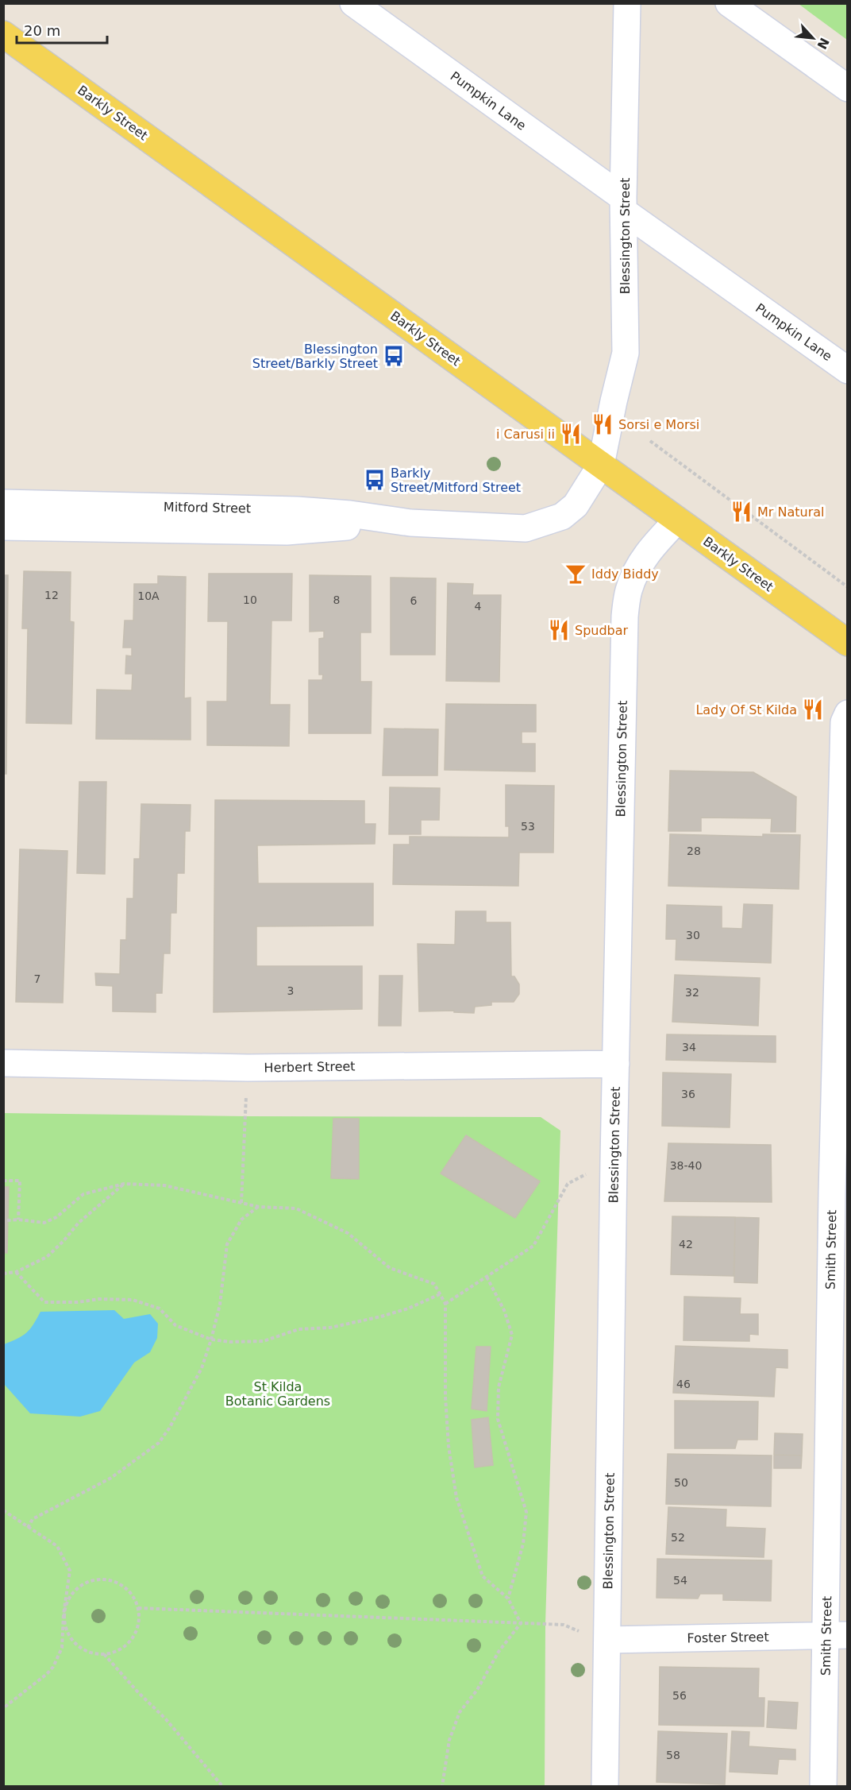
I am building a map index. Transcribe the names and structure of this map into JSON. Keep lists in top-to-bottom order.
{
  "streets": {
    "main road": ["Barkly Street"],
    "street": [
      "Pumpkin Lane",
      "Blessington Street",
      "Mitford Street",
      "Herbert Street",
      "Smith Street",
      "Foster Street"
    ]
  },
  "crossings": [
    ["Pumpkin Lane", "Blessington Street"],
    ["Barkly Street", "Blessington Street"],
    ["Barkly Street", "Mitford Street"],
    ["Blessington Street", "Mitford Street"],
    ["Blessington Street", "Herbert Street"],
    ["Blessington Street", "Foster Street"],
    ["Smith Street", "Foster Street"]
  ],
  "parks": ["St Kilda Botanic Gardens"],
  "places": {
    "bus stop": ["Blessington Street/Barkly Street", "Barkly Street/Mitford Street"],
    "restaurant": [
      "Sorsi e Morsi",
      "i Carusi ii",
      "Mr Natural",
      "Spudbar",
      "Lady Of St Kilda"
    ],
    "bar": ["Iddy Biddy"]
  },
  "house_numbers": [
    "12",
    "10A",
    "10",
    "8",
    "6",
    "4",
    "53",
    "28",
    "30",
    "7",
    "3",
    "32",
    "34",
    "36",
    "38-40",
    "42",
    "46",
    "50",
    "52",
    "54",
    "56",
    "58"
  ],
  "scale_bar": "20 m",
  "north": "bottom right"
}
